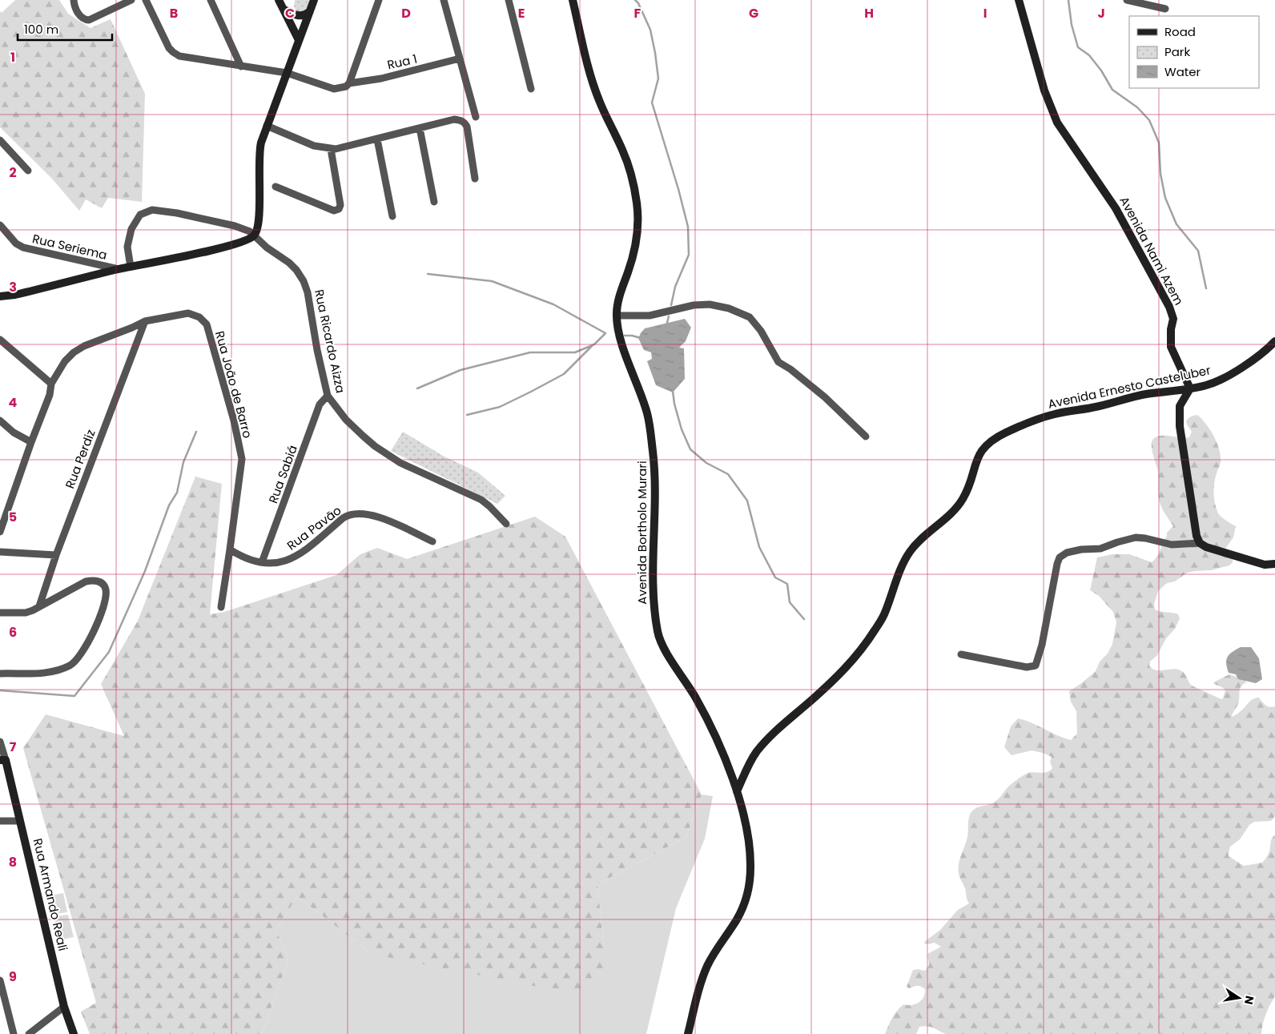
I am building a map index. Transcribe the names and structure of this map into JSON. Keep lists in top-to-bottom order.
{
  "streets": {
    "street": [
      "Rua 1",
      "Rua Seriema",
      "Avenida Nami Azem",
      "Rua Ricardo Aizza",
      "Rua João de Barro",
      "Avenida Ernesto Casteluber",
      "Rua Perdiz",
      "Rua Sabiá",
      "Rua Pavão",
      "Avenida Bortholo Murari",
      "Rua Armando Reali"
    ]
  },
  "crossings": [
    ["Avenida Nami Azem", "Avenida Ernesto Casteluber"],
    ["Rua Ricardo Aizza", "Rua Sabiá"],
    ["Rua João de Barro", "Rua Perdiz"],
    ["Rua João de Barro", "Rua Pavão"],
    ["Avenida Ernesto Casteluber", "Avenida Bortholo Murari"],
    ["Rua Sabiá", "Rua Pavão"]
  ],
  "legend": ["Road", "Park", "Water"],
  "scale_bar": "100 m",
  "north": "right",
  "grid": {
    "columns": [
      "B",
      "C",
      "D",
      "E",
      "F",
      "G",
      "H",
      "I",
      "J"
    ],
    "rows": [
      "1",
      "2",
      "3",
      "4",
      "5",
      "6",
      "7",
      "8",
      "9"
    ]
  }
}
